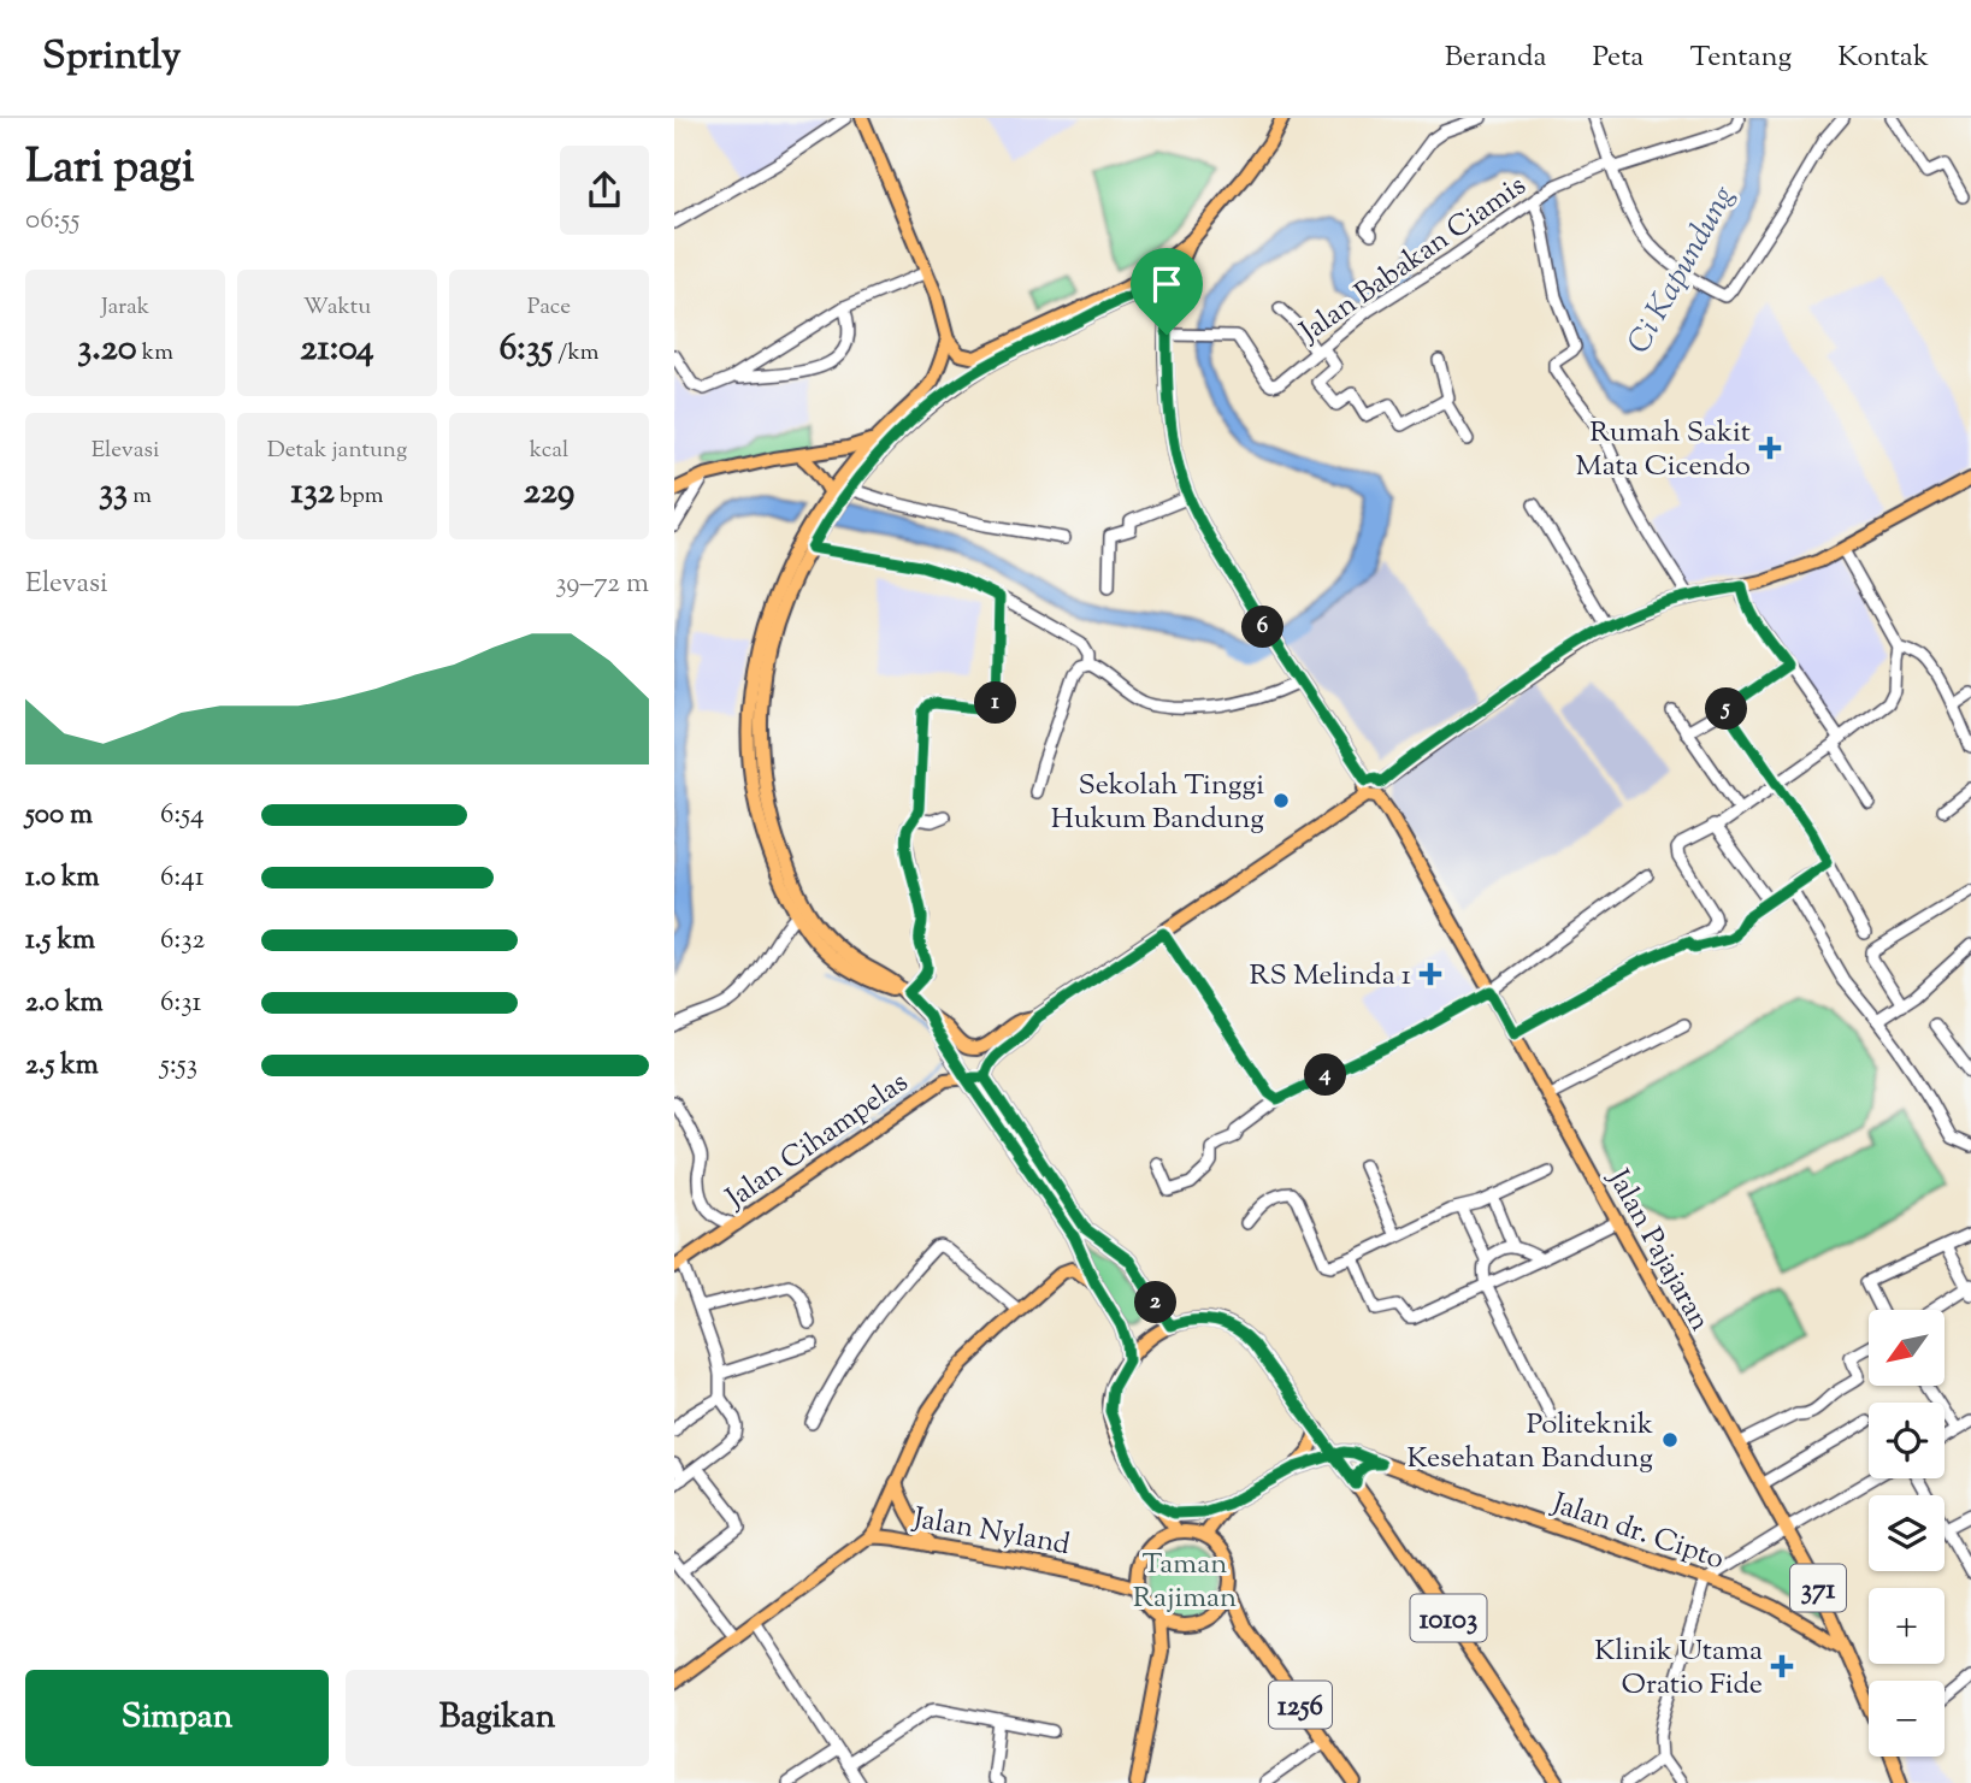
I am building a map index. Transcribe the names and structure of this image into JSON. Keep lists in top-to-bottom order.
{
  "streets": {
    "main road": [
      "Jalan Cihampelas",
      "Jalan Pajajaran",
      "Jalan Nyland",
      "Jalan dr. Cipto",
      "371",
      "10103",
      "1256"
    ],
    "street": ["Jalan Babakan Ciamis"]
  },
  "crossings": [
    ["Jalan Pajajaran", "Jalan dr. Cipto"],
    ["Jalan Nyland", "1256"],
    ["Jalan dr. Cipto", "10103"]
  ],
  "water": ["Ci Kapundung"],
  "parks": ["Taman Rajiman"],
  "places": {
    "health": ["Rumah Sakit Mata Cicendo", "RS Melinda 1", "Klinik Utama Oratio Fide"],
    "other": ["Sekolah Tinggi Hukum Bandung", "Politeknik Kesehatan Bandung"]
  },
  "north": "bottom left",
  "page": {
    "header": "Sprintly",
    "nav": [
      "Beranda",
      "Peta",
      "Tentang",
      "Kontak"
    ],
    "heading": ["Lari pagi", "06:55"],
    "stats": [
      ["Jarak", "3.20 km"],
      ["Waktu", "21:04"],
      ["Pace", "6:35 /km"],
      ["Elevasi", "33 m"],
      ["Detak jantung", "132 bpm"],
      ["kcal", "229"]
    ],
    "chart": ["Elevasi", "39–72 m"],
    "pins": [
      "6",
      "1",
      "5",
      "4",
      "2"
    ],
    "list": [
      {
        "name": "500 m",
        "note": "6:54"
      },
      {
        "name": "1.0 km",
        "note": "6:41"
      },
      {
        "name": "1.5 km",
        "note": "6:32"
      },
      {
        "name": "2.0 km",
        "note": "6:31"
      },
      {
        "name": "2.5 km",
        "note": "5:53"
      }
    ],
    "map_buttons": ["+", "−"],
    "buttons": ["Simpan", "Bagikan"]
  }
}
